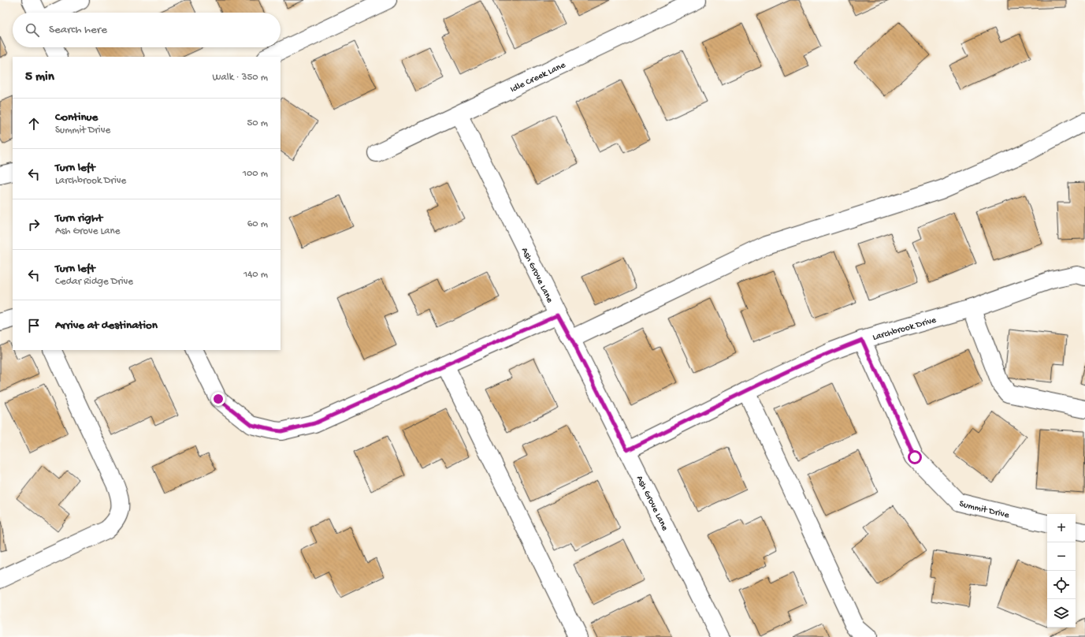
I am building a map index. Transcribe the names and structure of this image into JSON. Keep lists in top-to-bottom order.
{
  "streets": {
    "street": [
      "Idle Creek Lane",
      "Ash Grove Lane",
      "Larchbrook Drive",
      "Summit Drive"
    ]
  },
  "crossings": [
    ["Idle Creek Lane", "Ash Grove Lane"],
    ["Ash Grove Lane", "Larchbrook Drive"],
    ["Larchbrook Drive", "Summit Drive"]
  ],
  "page": {
    "search": "Search here",
    "heading": ["5 min", "Walk · 350 m"],
    "list": [
      ["Continue", "Summit Drive", "50 m"],
      ["Turn left", "Larchbrook Drive", "100 m"],
      ["Turn right", "Ash Grove Lane", "60 m"],
      ["Turn left", "Cedar Ridge Drive", "140 m"],
      "Arrive at destination"
    ],
    "map_buttons": ["+", "−"]
  }
}
